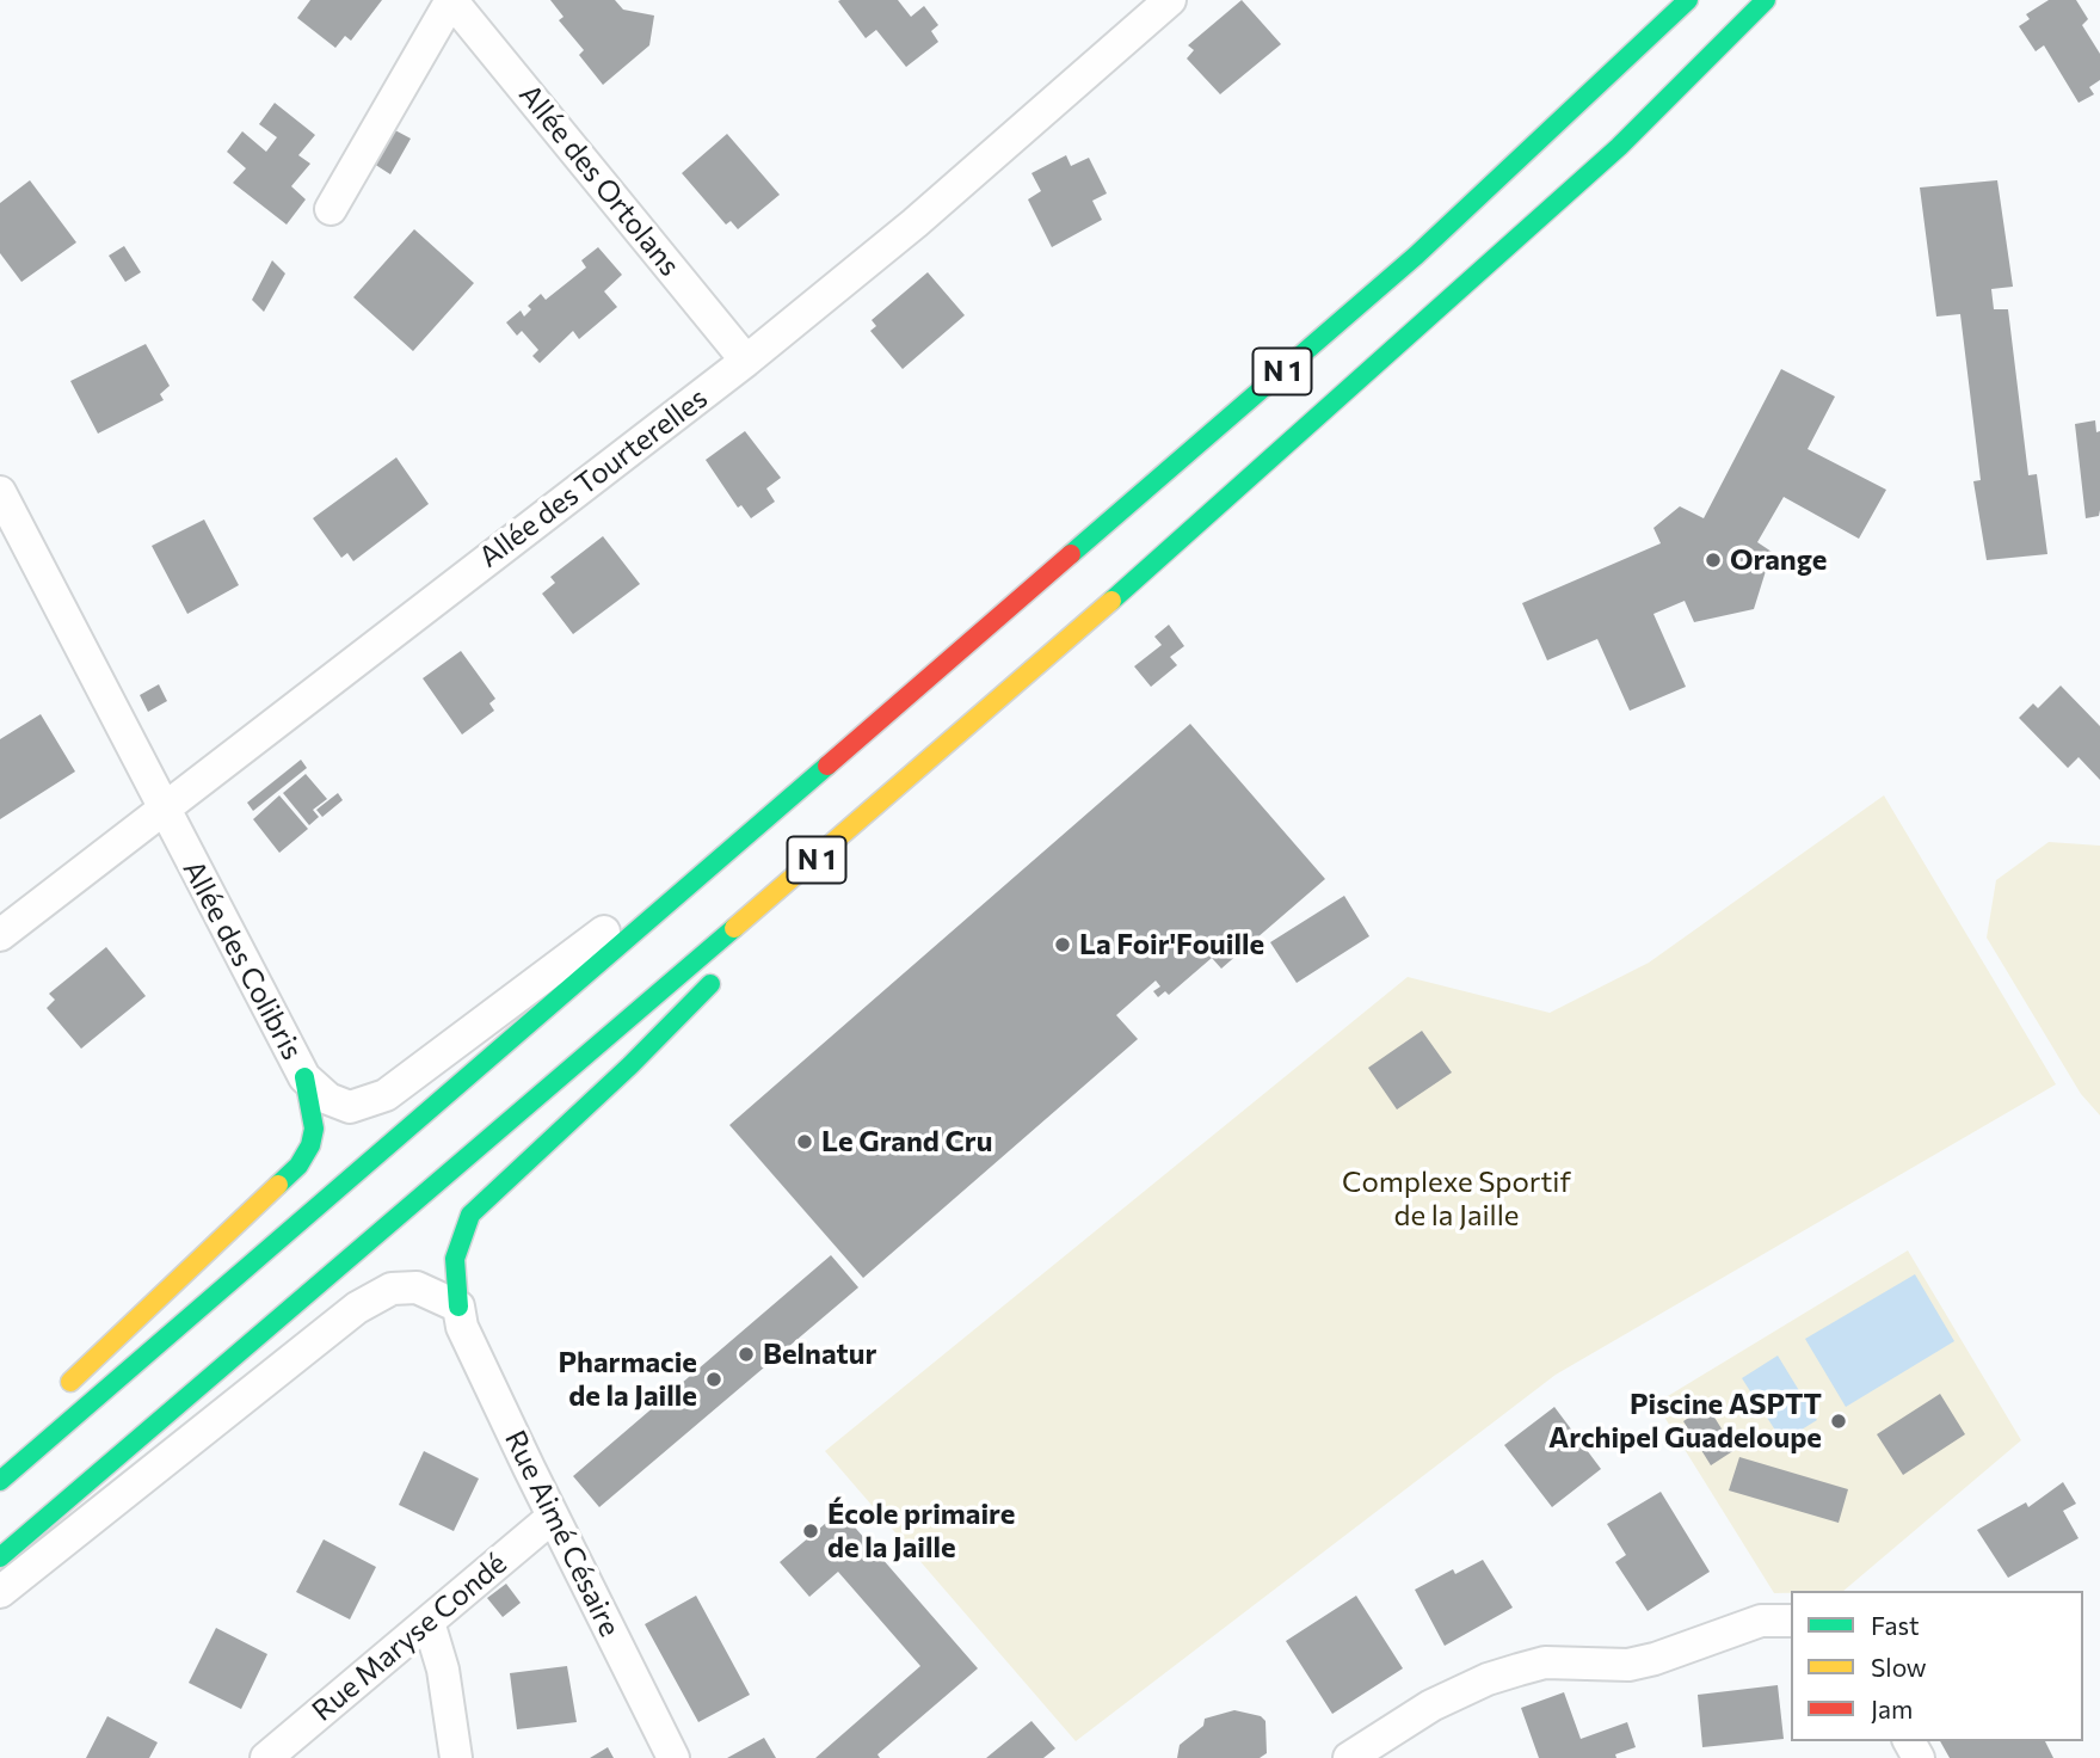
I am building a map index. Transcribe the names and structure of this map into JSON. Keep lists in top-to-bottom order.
{
  "streets": {
    "highway": ["N 1"],
    "street": [
      "Allée des Ortolans",
      "Allée des Tourterelles",
      "Allée des Colibris",
      "Rue Aimé Césaire",
      "Rue Maryse Condé"
    ]
  },
  "crossings": [
    ["Allée des Ortolans", "Allée des Tourterelles"],
    ["N 1", "Allée des Colibris"],
    ["Allée des Tourterelles", "Allée des Colibris"],
    ["Rue Aimé Césaire", "Rue Maryse Condé"]
  ],
  "parks": ["Complexe Sportif de la Jaille"],
  "places": [
    "Orange",
    "La Foir'Fouille",
    "Le Grand Cru",
    "Belnatur",
    "Pharmacie de la Jaille",
    "Piscine ASPTT Archipel Guadeloupe",
    "École primaire de la Jaille"
  ],
  "legend": ["Fast", "Slow", "Jam"]
}
